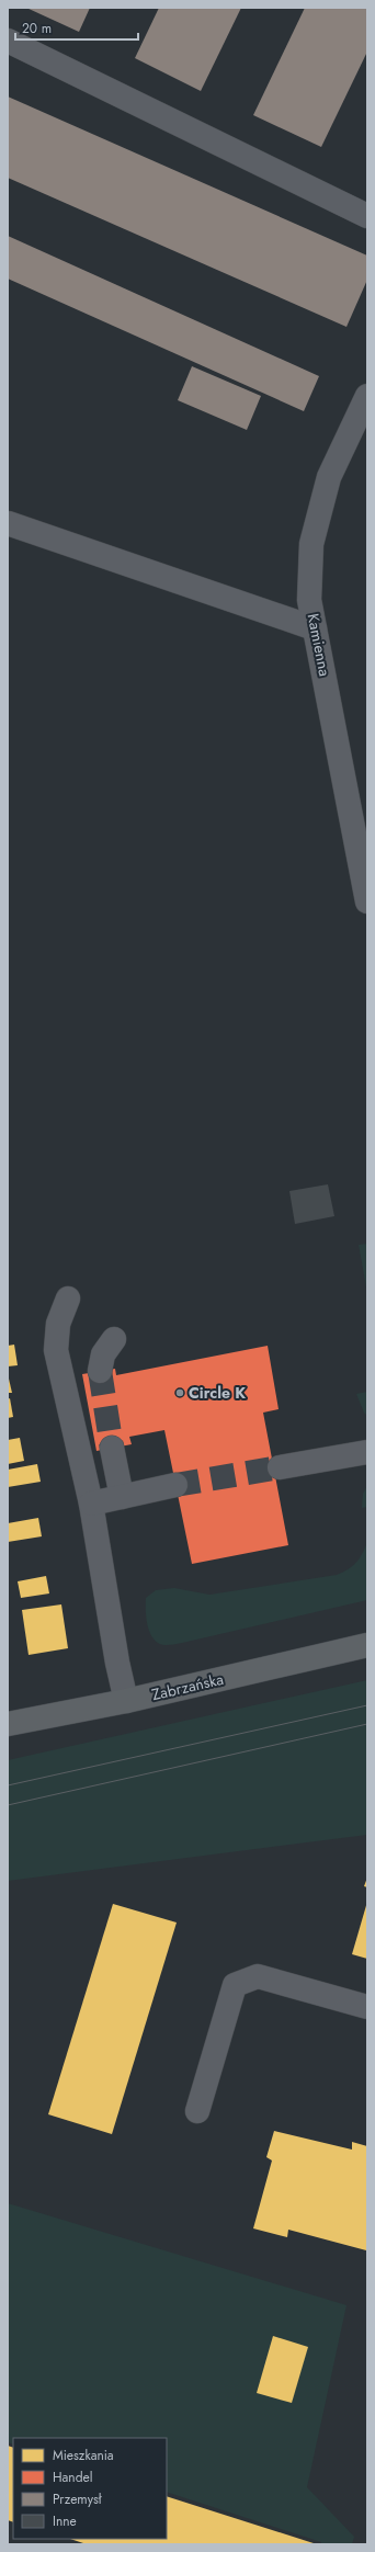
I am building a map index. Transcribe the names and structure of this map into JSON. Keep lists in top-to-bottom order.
{
  "streets": {
    "main road": ["Zabrzańska"],
    "street": ["Kamienna"]
  },
  "places": ["Circle K"],
  "legend": [
    "Mieszkania",
    "Handel",
    "Przemysł",
    "Inne"
  ],
  "scale_bar": "20 m"
}
